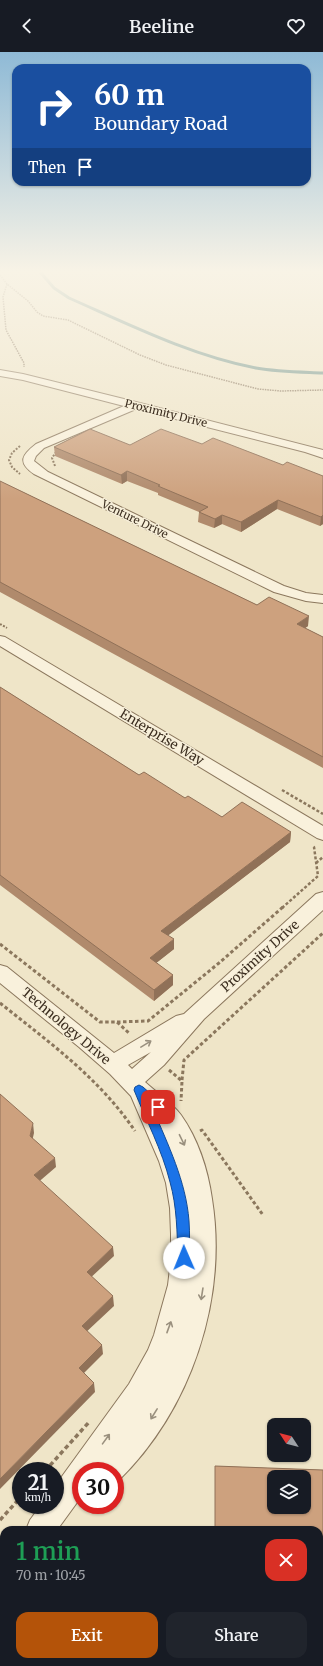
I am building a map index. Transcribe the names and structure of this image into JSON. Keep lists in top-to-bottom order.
{
  "streets": {
    "street": [
      "Proximity Drive",
      "Venture Drive",
      "Enterprise Way",
      "Technology Drive"
    ]
  },
  "crossings": [
    ["Proximity Drive", "Venture Drive"],
    ["Proximity Drive", "Technology Drive"]
  ],
  "north": "top left",
  "page": {
    "header": "Beeline",
    "turn": ["60 m", "Boundary Road"],
    "then": "Then",
    "speed": "21 km/h",
    "limit": "30",
    "heading": ["1 min", "70 m · 10:45"],
    "buttons": ["Exit", "Share"]
  }
}
